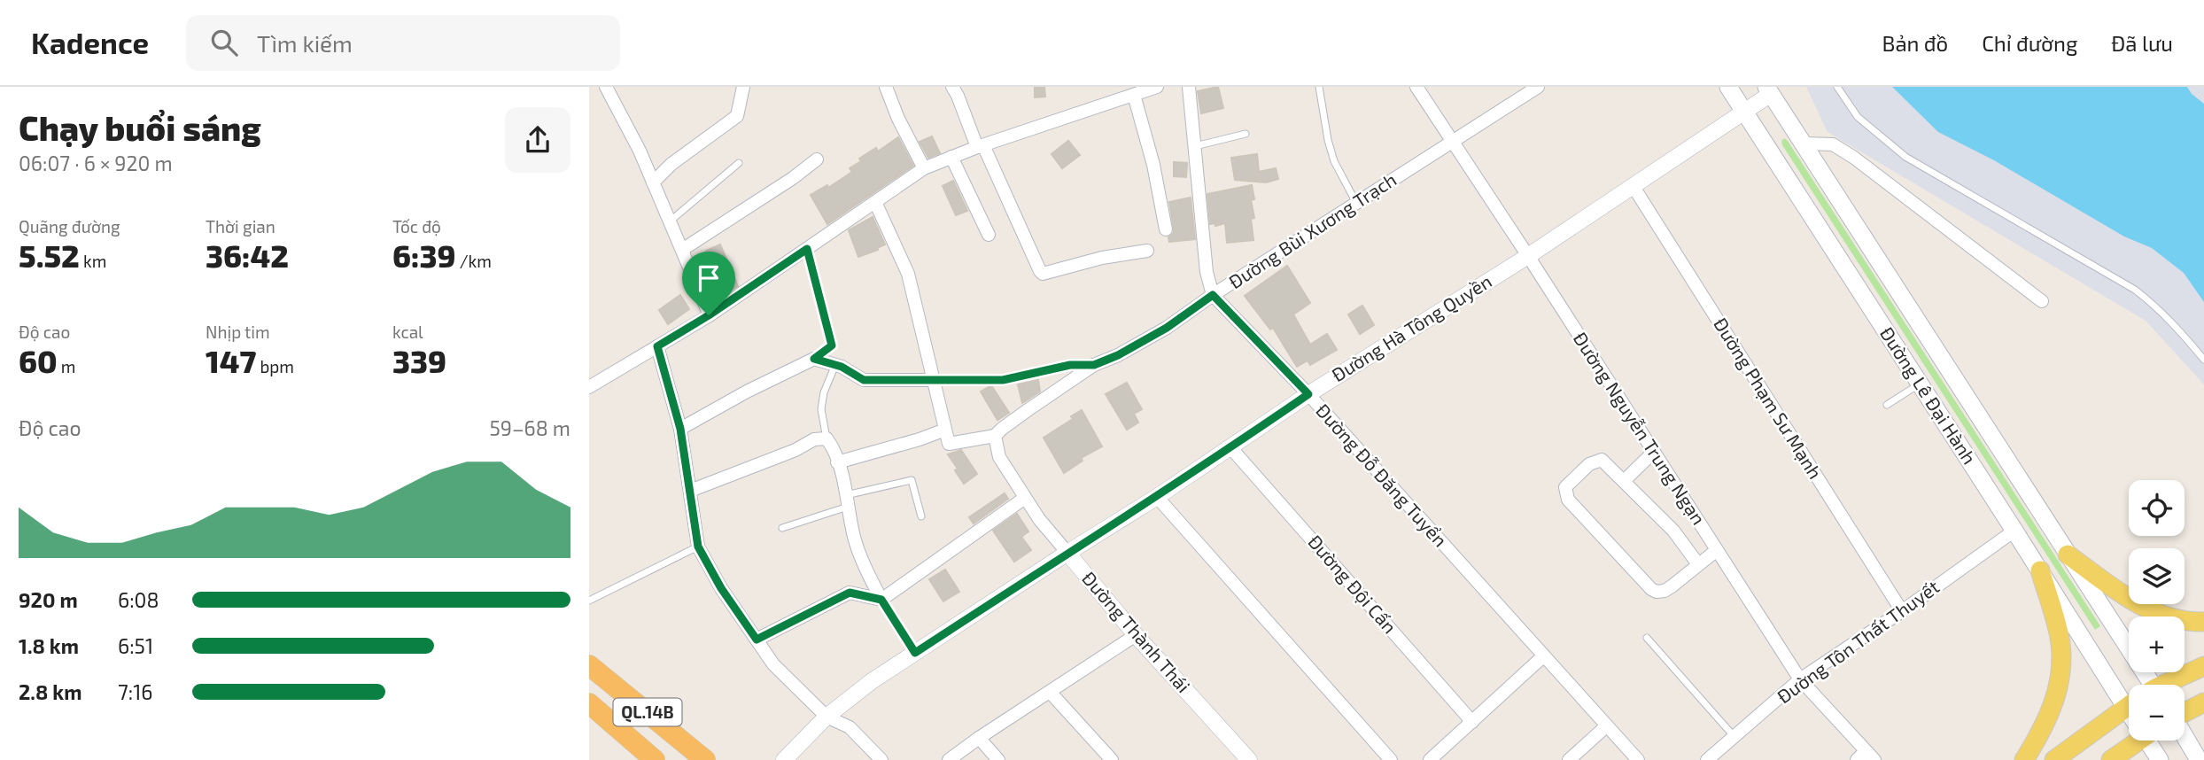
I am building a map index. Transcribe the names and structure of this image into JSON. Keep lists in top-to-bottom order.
{
  "streets": {
    "highway": ["QL.14B"],
    "main road": ["Đường Lê Đại Hành"],
    "street": [
      "Đường Bùi Xương Trạch",
      "Đường Hà Tông Quyền",
      "Đường Phạm Sư Mạnh",
      "Đường Nguyễn Trung Ngạn",
      "Đường Đỗ Đăng Tuyển",
      "Đường Đội Cấn",
      "Đường Thành Thái",
      "Đường Tôn Thất Thuyết"
    ]
  },
  "crossings": [
    ["Đường Bùi Xương Trạch", "Đường Nguyễn Trung Ngạn"],
    ["Đường Bùi Xương Trạch", "Đường Đỗ Đăng Tuyển"],
    ["Đường Bùi Xương Trạch", "Đường Thành Thái"],
    ["Đường Hà Tông Quyền", "Đường Lê Đại Hành"],
    ["Đường Hà Tông Quyền", "Đường Phạm Sư Mạnh"],
    ["Đường Hà Tông Quyền", "Đường Nguyễn Trung Ngạn"],
    ["Đường Hà Tông Quyền", "Đường Đỗ Đăng Tuyển"],
    ["Đường Hà Tông Quyền", "Đường Đội Cấn"],
    ["Đường Hà Tông Quyền", "Đường Thành Thái"],
    ["Đường Lê Đại Hành", "Đường Tôn Thất Thuyết"],
    ["Đường Phạm Sư Mạnh", "Đường Tôn Thất Thuyết"],
    ["Đường Nguyễn Trung Ngạn", "Đường Tôn Thất Thuyết"]
  ],
  "page": {
    "header": "Kadence",
    "search": "Tìm kiếm",
    "nav": ["Bản đồ", "Chỉ đường", "Đã lưu"],
    "heading": ["Chạy buổi sáng", "06:07 · 6 × 920 m"],
    "stats": [
      ["Quãng đường", "5.52 km"],
      ["Thời gian", "36:42"],
      ["Tốc độ", "6:39 /km"],
      ["Độ cao", "60 m"],
      ["Nhịp tim", "147 bpm"],
      ["kcal", "339"]
    ],
    "chart": ["Độ cao", "59–68 m"],
    "map_buttons": ["+", "−"],
    "list": [
      {
        "name": "920 m",
        "note": "6:08"
      },
      {
        "name": "1.8 km",
        "note": "6:51"
      },
      {
        "name": "2.8 km",
        "note": "7:16"
      }
    ]
  }
}
